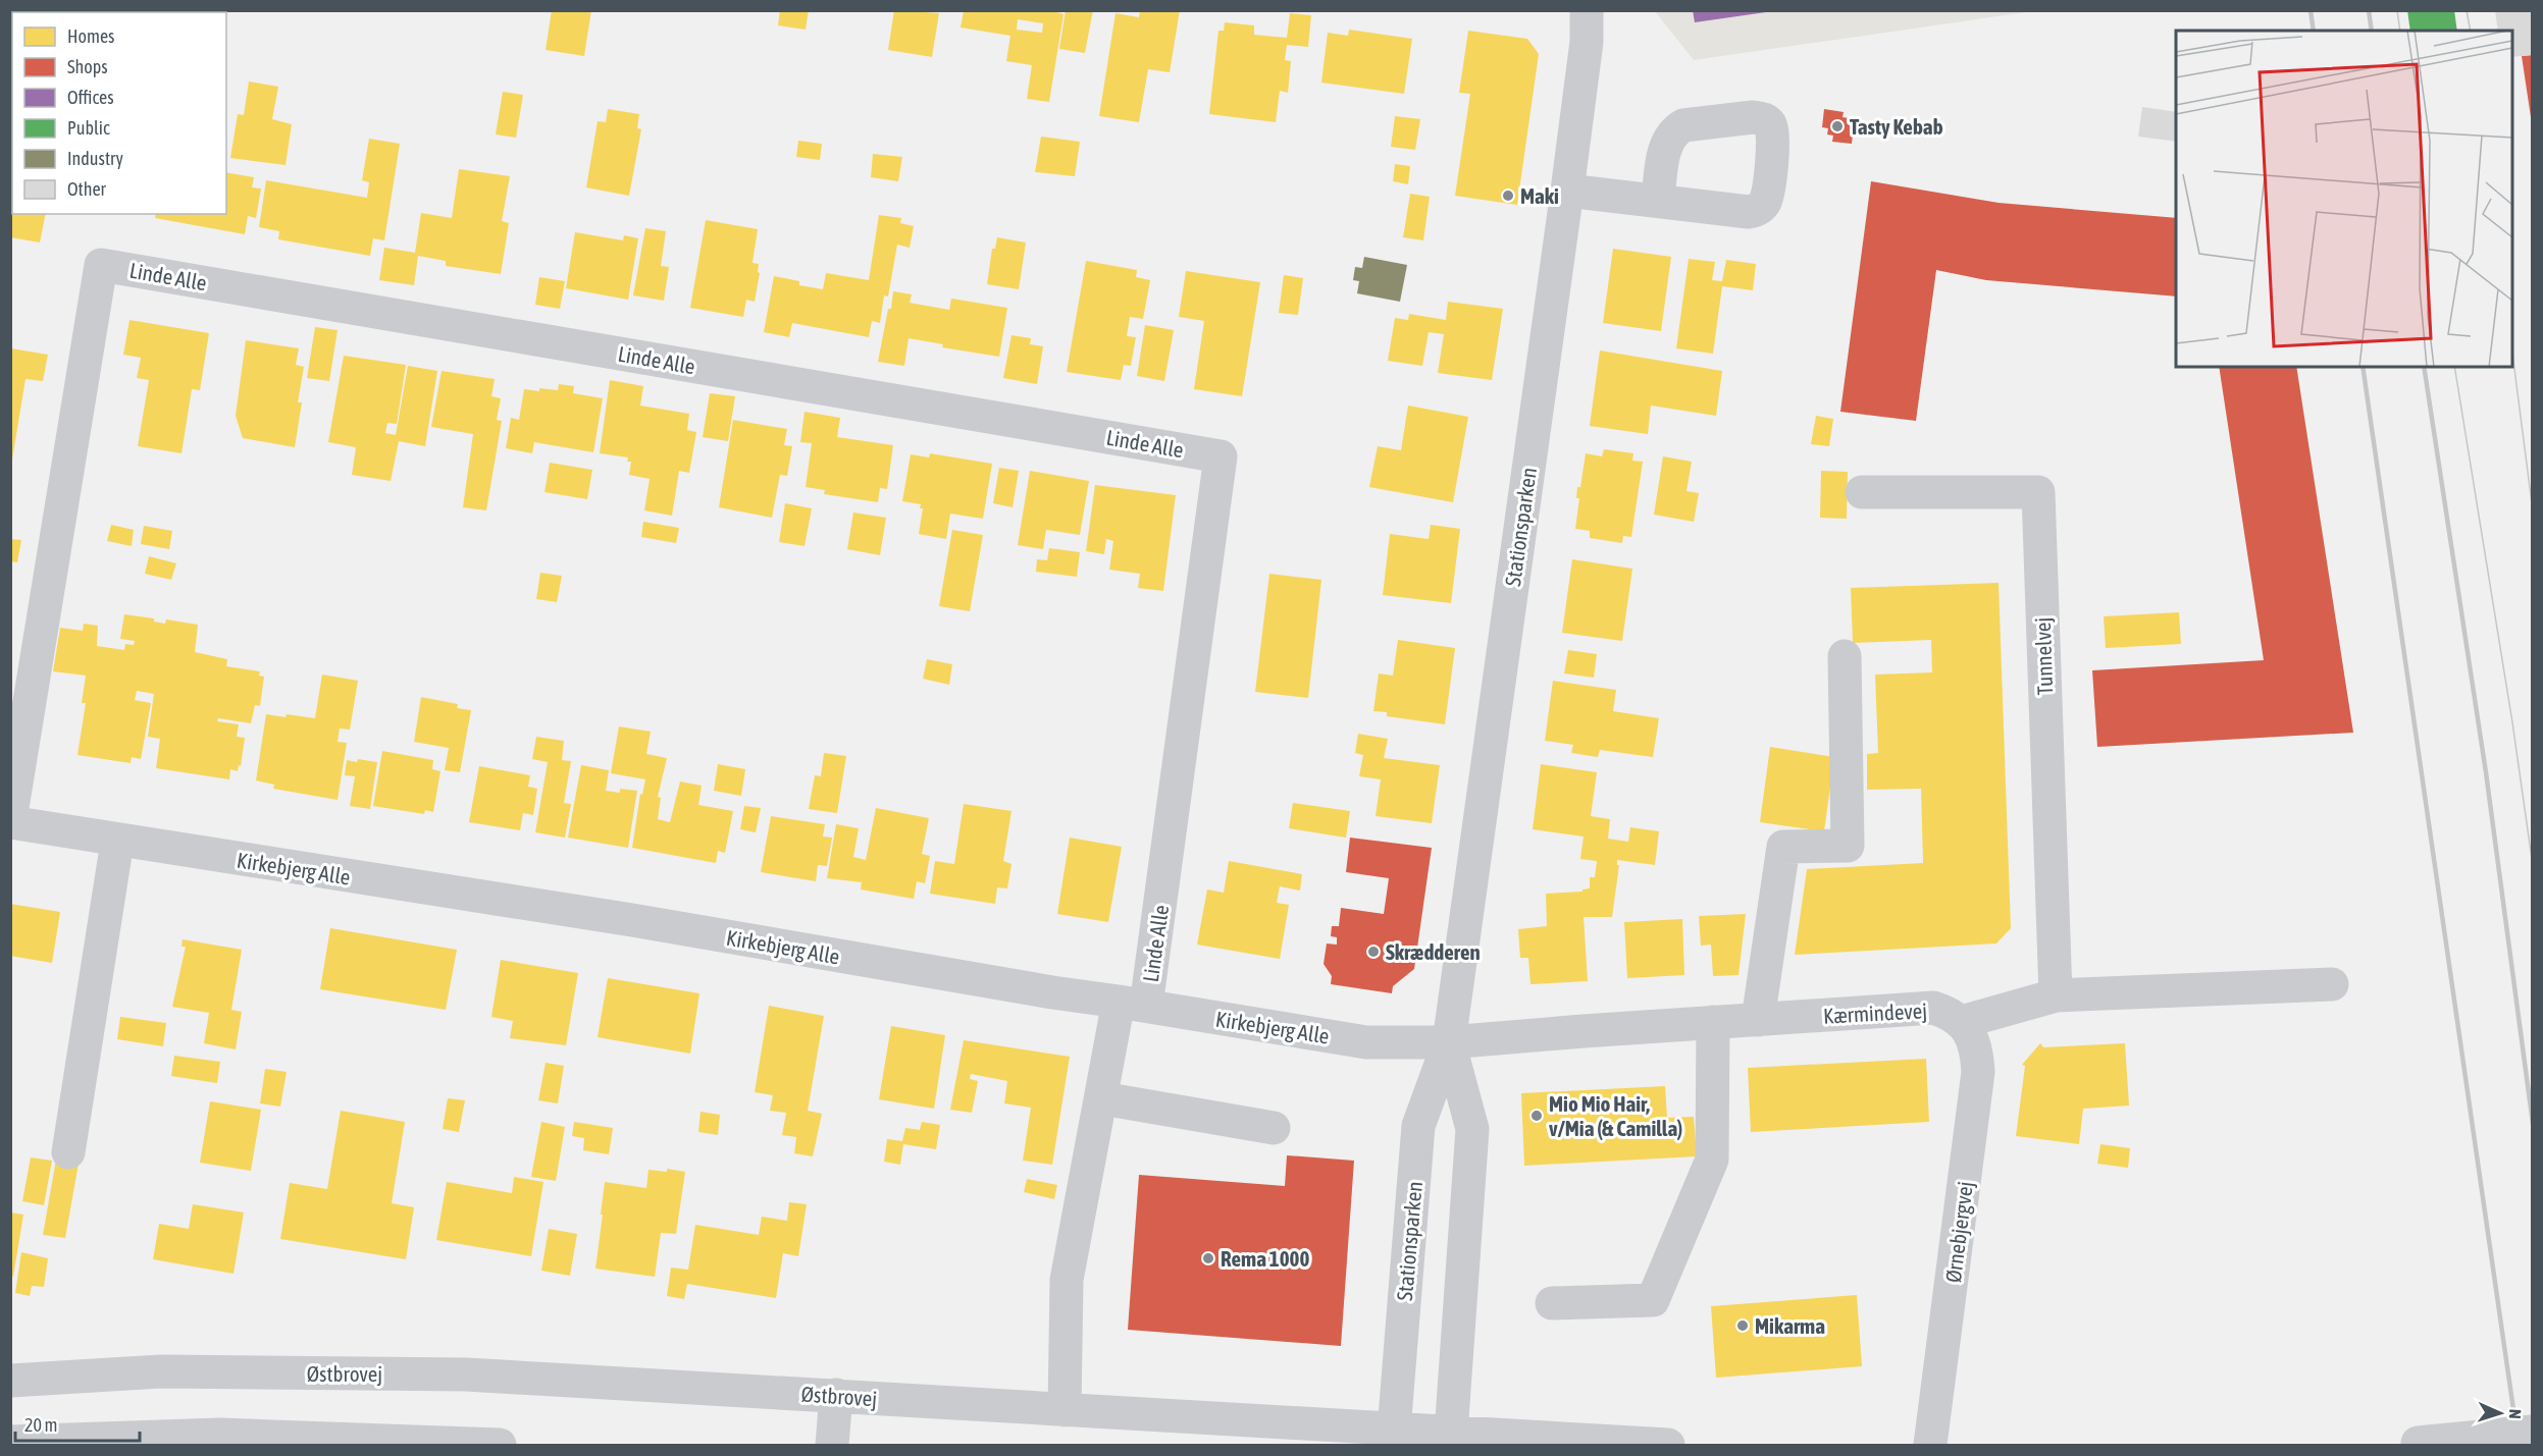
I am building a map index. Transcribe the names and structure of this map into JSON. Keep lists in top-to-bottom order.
{
  "streets": {
    "street": [
      "Linde Alle",
      "Stationsparken",
      "Tunnelvej",
      "Kirkebjerg Alle",
      "Kærmindevej",
      "Ørnebjergvej",
      "Østbrovej"
    ]
  },
  "crossings": [
    ["Linde Alle", "Kirkebjerg Alle"],
    ["Stationsparken", "Kirkebjerg Alle"],
    ["Stationsparken", "Kærmindevej"],
    ["Stationsparken", "Østbrovej"],
    ["Kirkebjerg Alle", "Kærmindevej"],
    ["Kærmindevej", "Ørnebjergvej"]
  ],
  "places": [
    "Tasty Kebab",
    "Maki",
    "Skrædderen",
    "Mio Mio Hair, v/Mia (& Camilla)",
    "Rema 1000",
    "Mikarma"
  ],
  "legend": [
    "Homes",
    "Shops",
    "Offices",
    "Public",
    "Industry",
    "Other"
  ],
  "scale_bar": "20 m",
  "north": "right"
}
